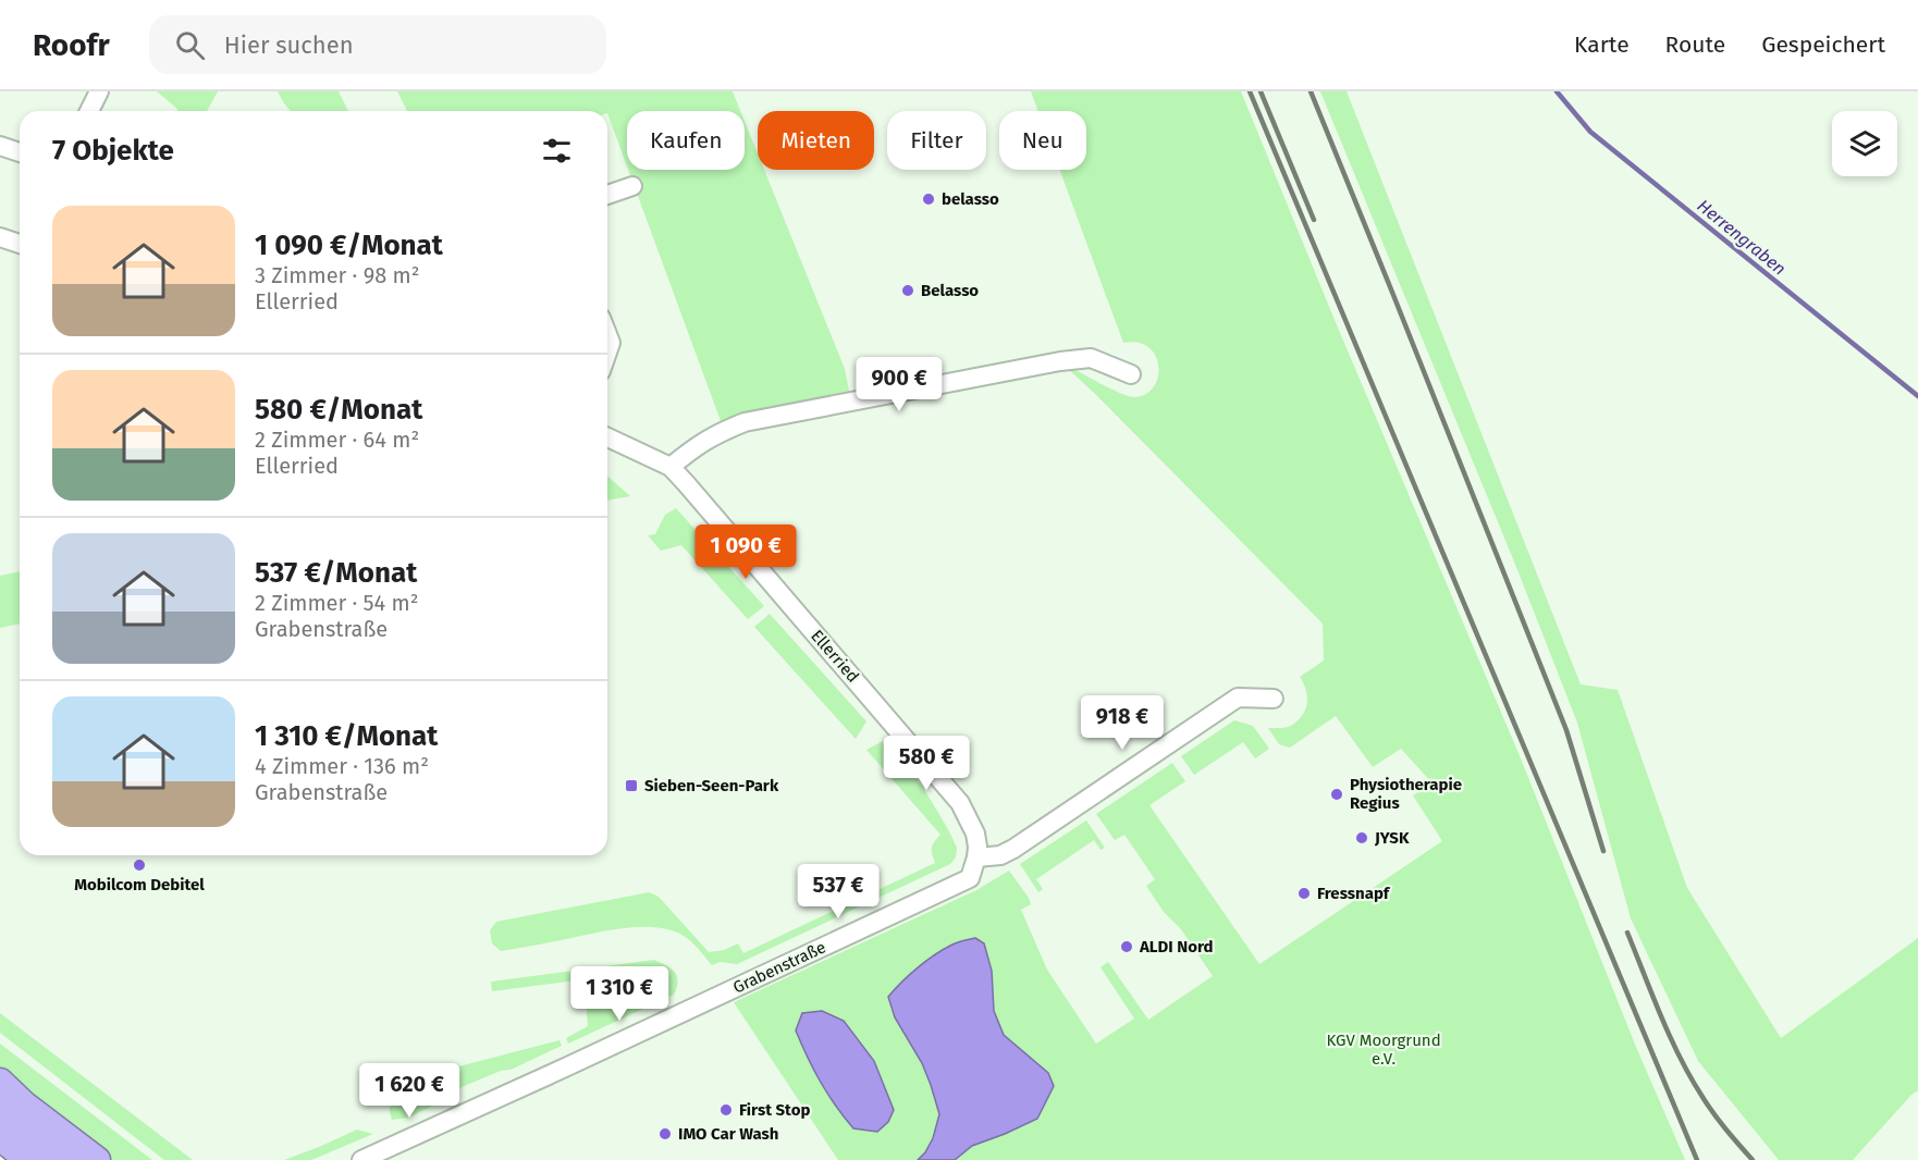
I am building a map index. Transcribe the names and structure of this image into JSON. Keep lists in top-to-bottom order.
{
  "streets": {
    "street": ["Ellerried", "Grabenstraße"]
  },
  "crossings": [
    ["Ellerried", "Grabenstraße"]
  ],
  "water": ["Herrengraben"],
  "parks": ["KGV Moorgrund e.V."],
  "places": {
    "other": [
      "belasso",
      "Belasso",
      "Physiotherapie Regius",
      "JYSK",
      "Mobilcom Debitel",
      "Fressnapf",
      "ALDI Nord",
      "First Stop",
      "IMO Car Wash"
    ],
    "transit": ["Sieben-Seen-Park"]
  },
  "page": {
    "header": "Roofr",
    "search": "Hier suchen",
    "nav": ["Karte", "Route", "Gespeichert"],
    "chip": [
      "Kaufen",
      "Mieten",
      "Filter",
      "Neu"
    ],
    "heading": "7 Objekte",
    "list": [
      {
        "name": "1 090 €/Monat",
        "note": "3 Zimmer · 98 m² · Ellerried"
      },
      {
        "name": "580 €/Monat",
        "note": "2 Zimmer · 64 m² · Ellerried"
      },
      {
        "name": "537 €/Monat",
        "note": "2 Zimmer · 54 m² · Grabenstraße"
      },
      {
        "name": "1 310 €/Monat",
        "note": "4 Zimmer · 136 m² · Grabenstraße"
      }
    ],
    "price": [
      "900 €",
      "1 090 €",
      "918 €",
      "580 €",
      "537 €",
      "1 310 €",
      "1 620 €"
    ]
  }
}
